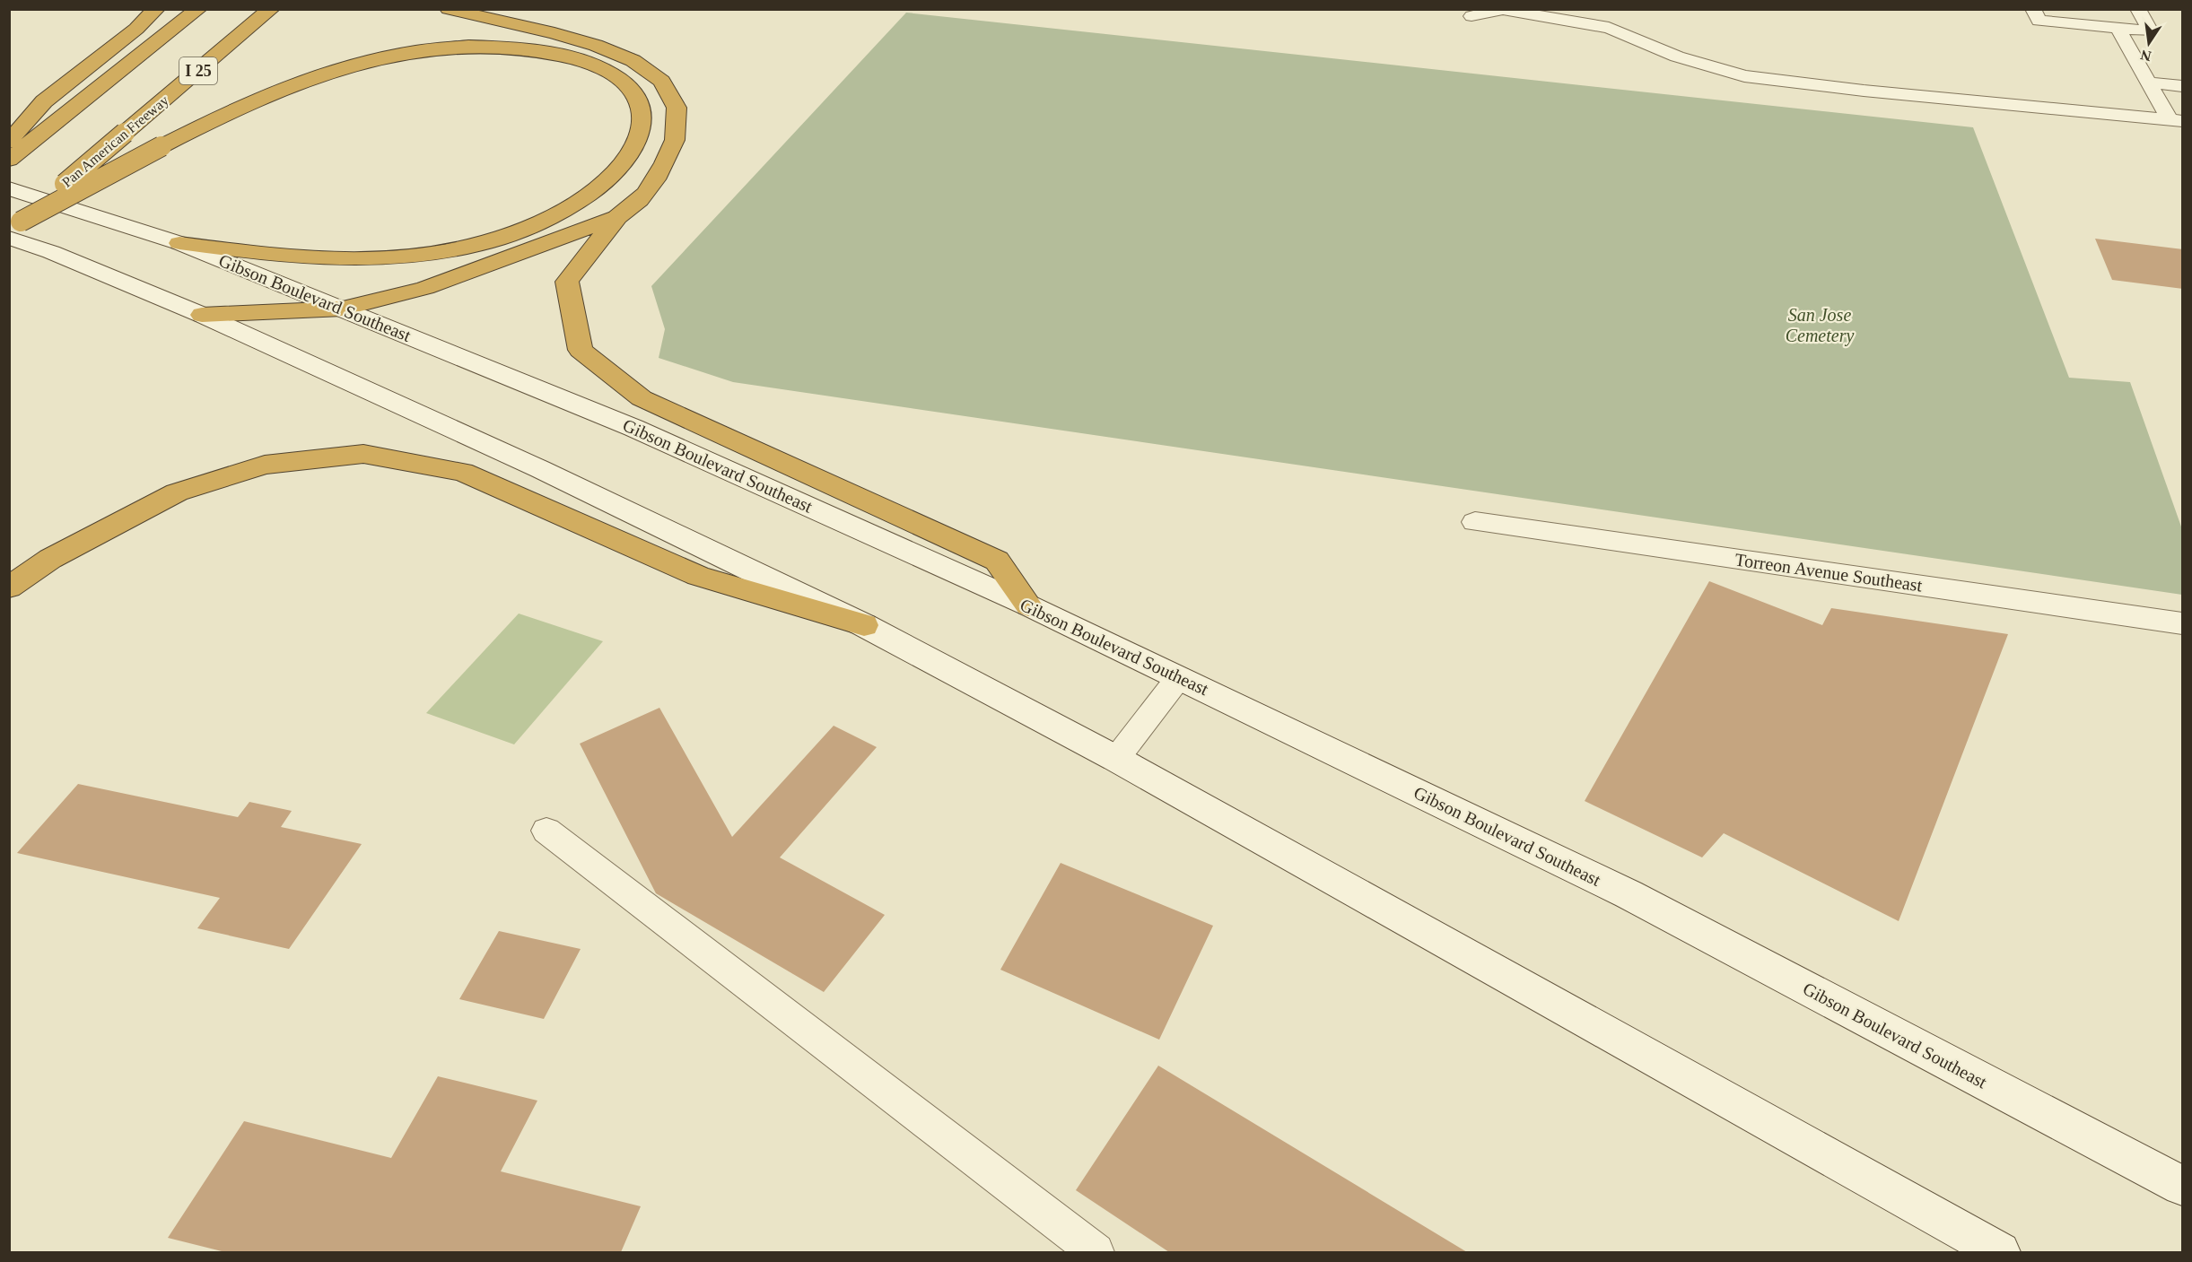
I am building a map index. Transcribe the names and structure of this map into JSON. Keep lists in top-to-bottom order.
{
  "streets": {
    "highway": ["I 25", "Pan American Freeway"],
    "main road": ["Gibson Boulevard Southeast", "Torreon Avenue Southeast"]
  },
  "parks": ["San Jose Cemetery"],
  "north": "bottom"
}
